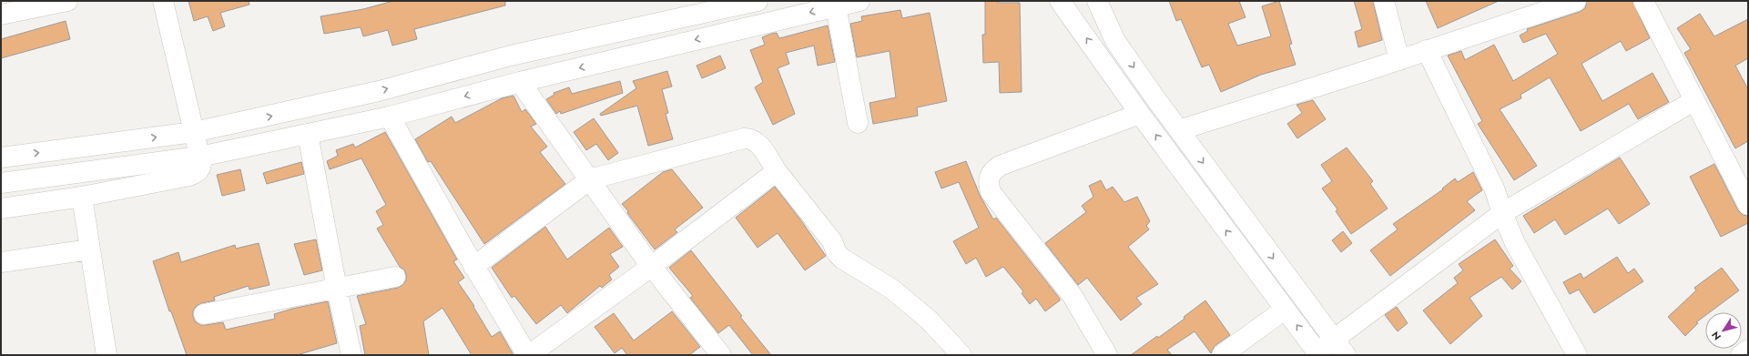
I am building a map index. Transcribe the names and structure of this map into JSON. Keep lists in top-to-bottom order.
{
  "north": "bottom left"
}
